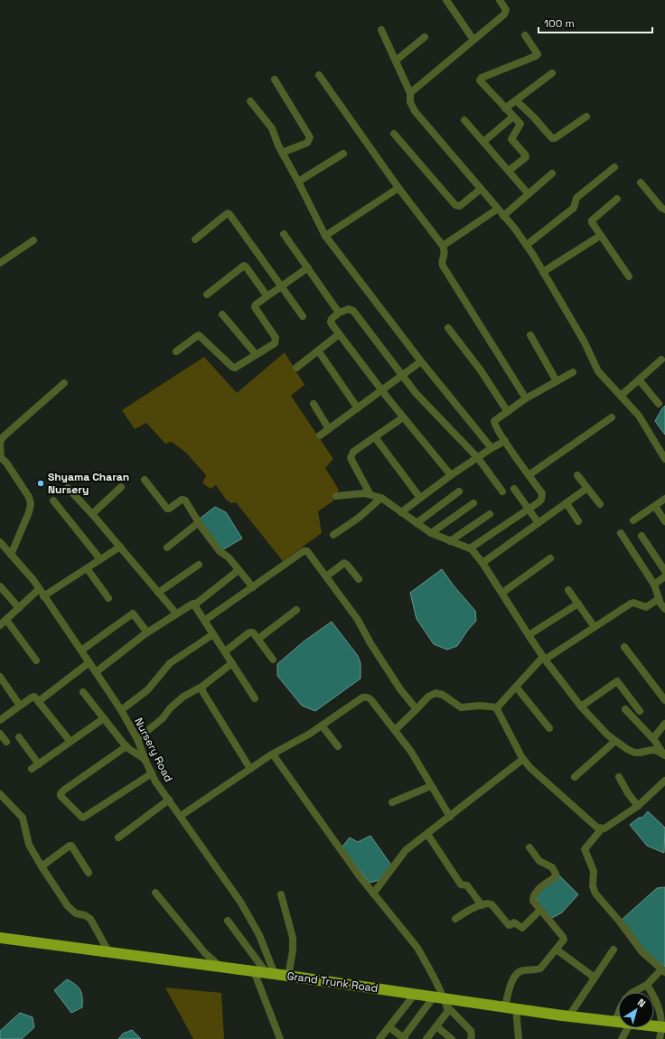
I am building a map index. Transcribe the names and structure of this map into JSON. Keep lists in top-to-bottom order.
{
  "streets": {
    "main road": ["Grand Trunk Road"],
    "street": ["Nursery Road"]
  },
  "crossings": [
    ["Nursery Road", "Grand Trunk Road"]
  ],
  "places": ["Shyama Charan Nursery"],
  "scale_bar": "100 m",
  "north": "top right"
}
